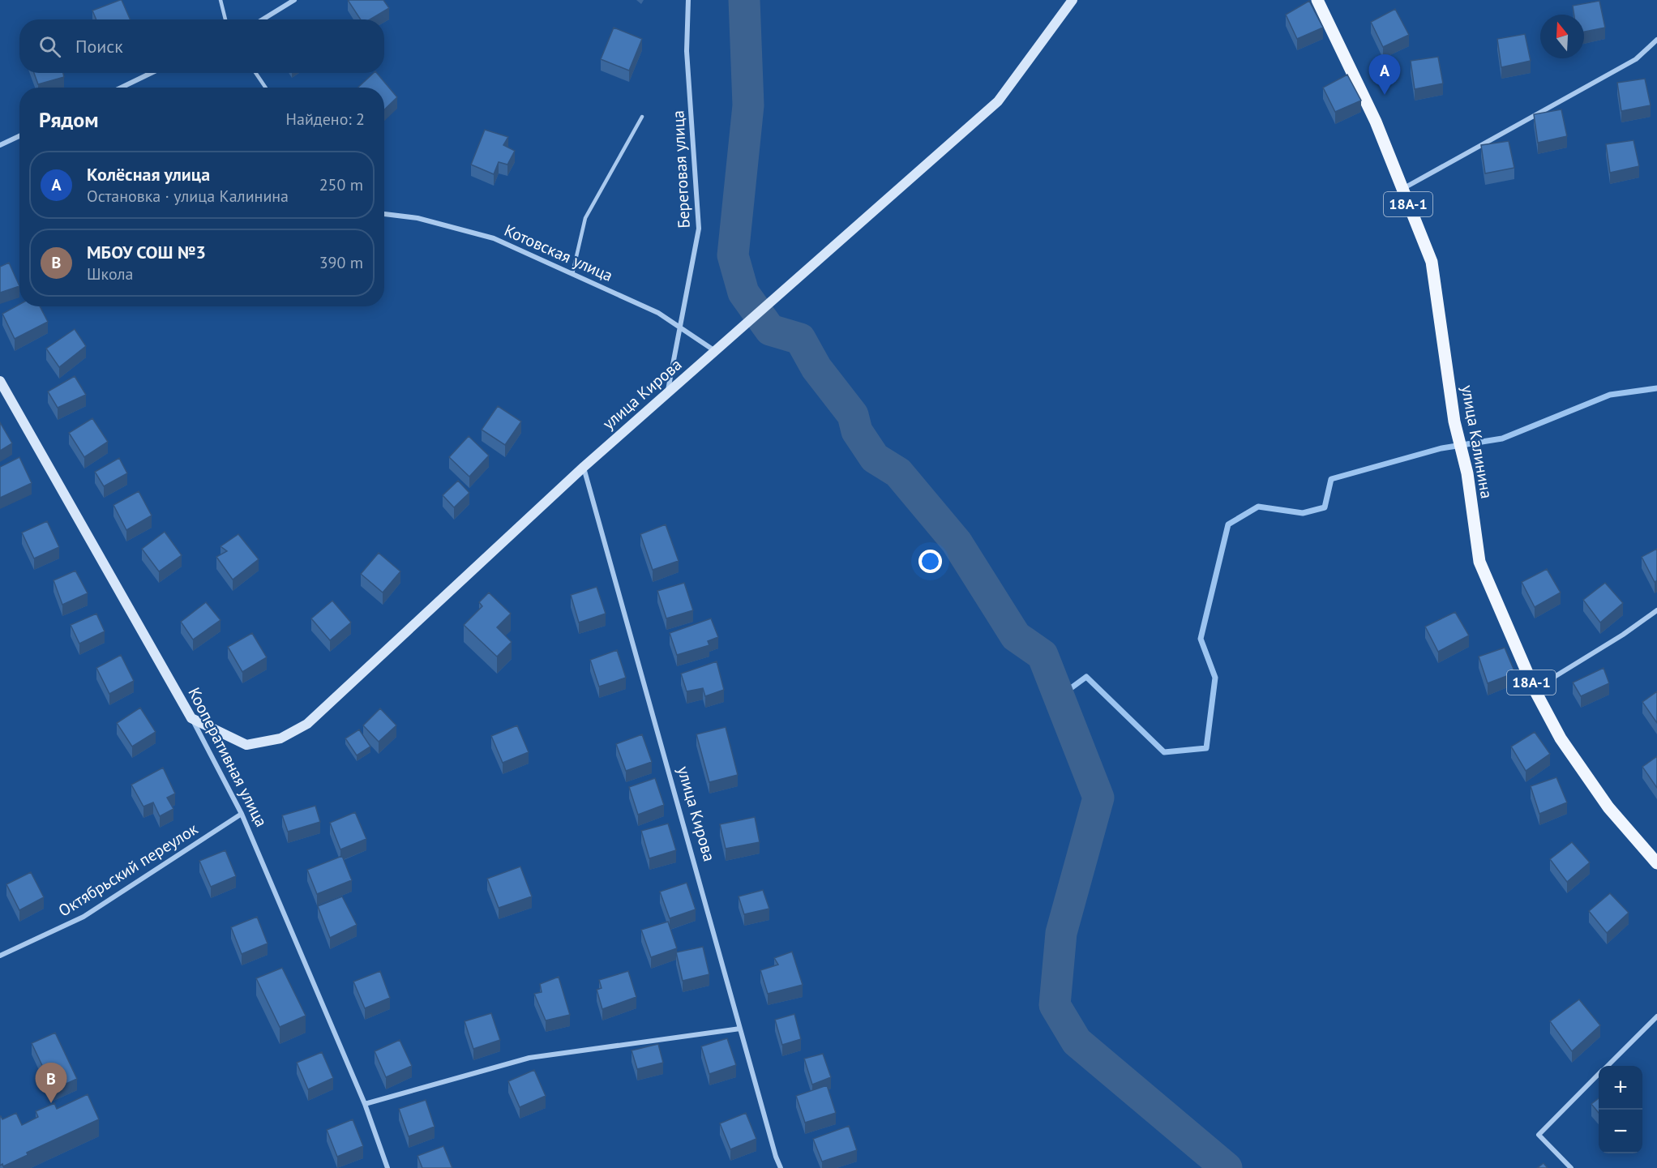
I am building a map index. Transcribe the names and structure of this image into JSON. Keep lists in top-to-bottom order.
{
  "streets": {
    "main road": ["18А-1", "улица Калинина"],
    "street": [
      "Береговая улица",
      "Котовская улица",
      "улица Кирова",
      "Кооперативная улица",
      "Октябрьский переулок"
    ]
  },
  "crossings": [
    ["Береговая улица", "Котовская улица"],
    ["Береговая улица", "улица Кирова"],
    ["Котовская улица", "улица Кирова"],
    ["улица Кирова", "Кооперативная улица"],
    ["Кооперативная улица", "Октябрьский переулок"]
  ],
  "north": "top",
  "page": {
    "search": "Поиск",
    "pins": ["A", "B"],
    "heading": ["Рядом", "Найдено: 2"],
    "list": [
      {
        "mark": "A",
        "name": "Колёсная улица",
        "note": "Остановка · улица Калинина",
        "value": "250 m"
      },
      {
        "mark": "B",
        "name": "МБОУ СОШ №3",
        "note": "Школа",
        "value": "390 m"
      }
    ],
    "map_buttons": ["+", "−"]
  }
}
